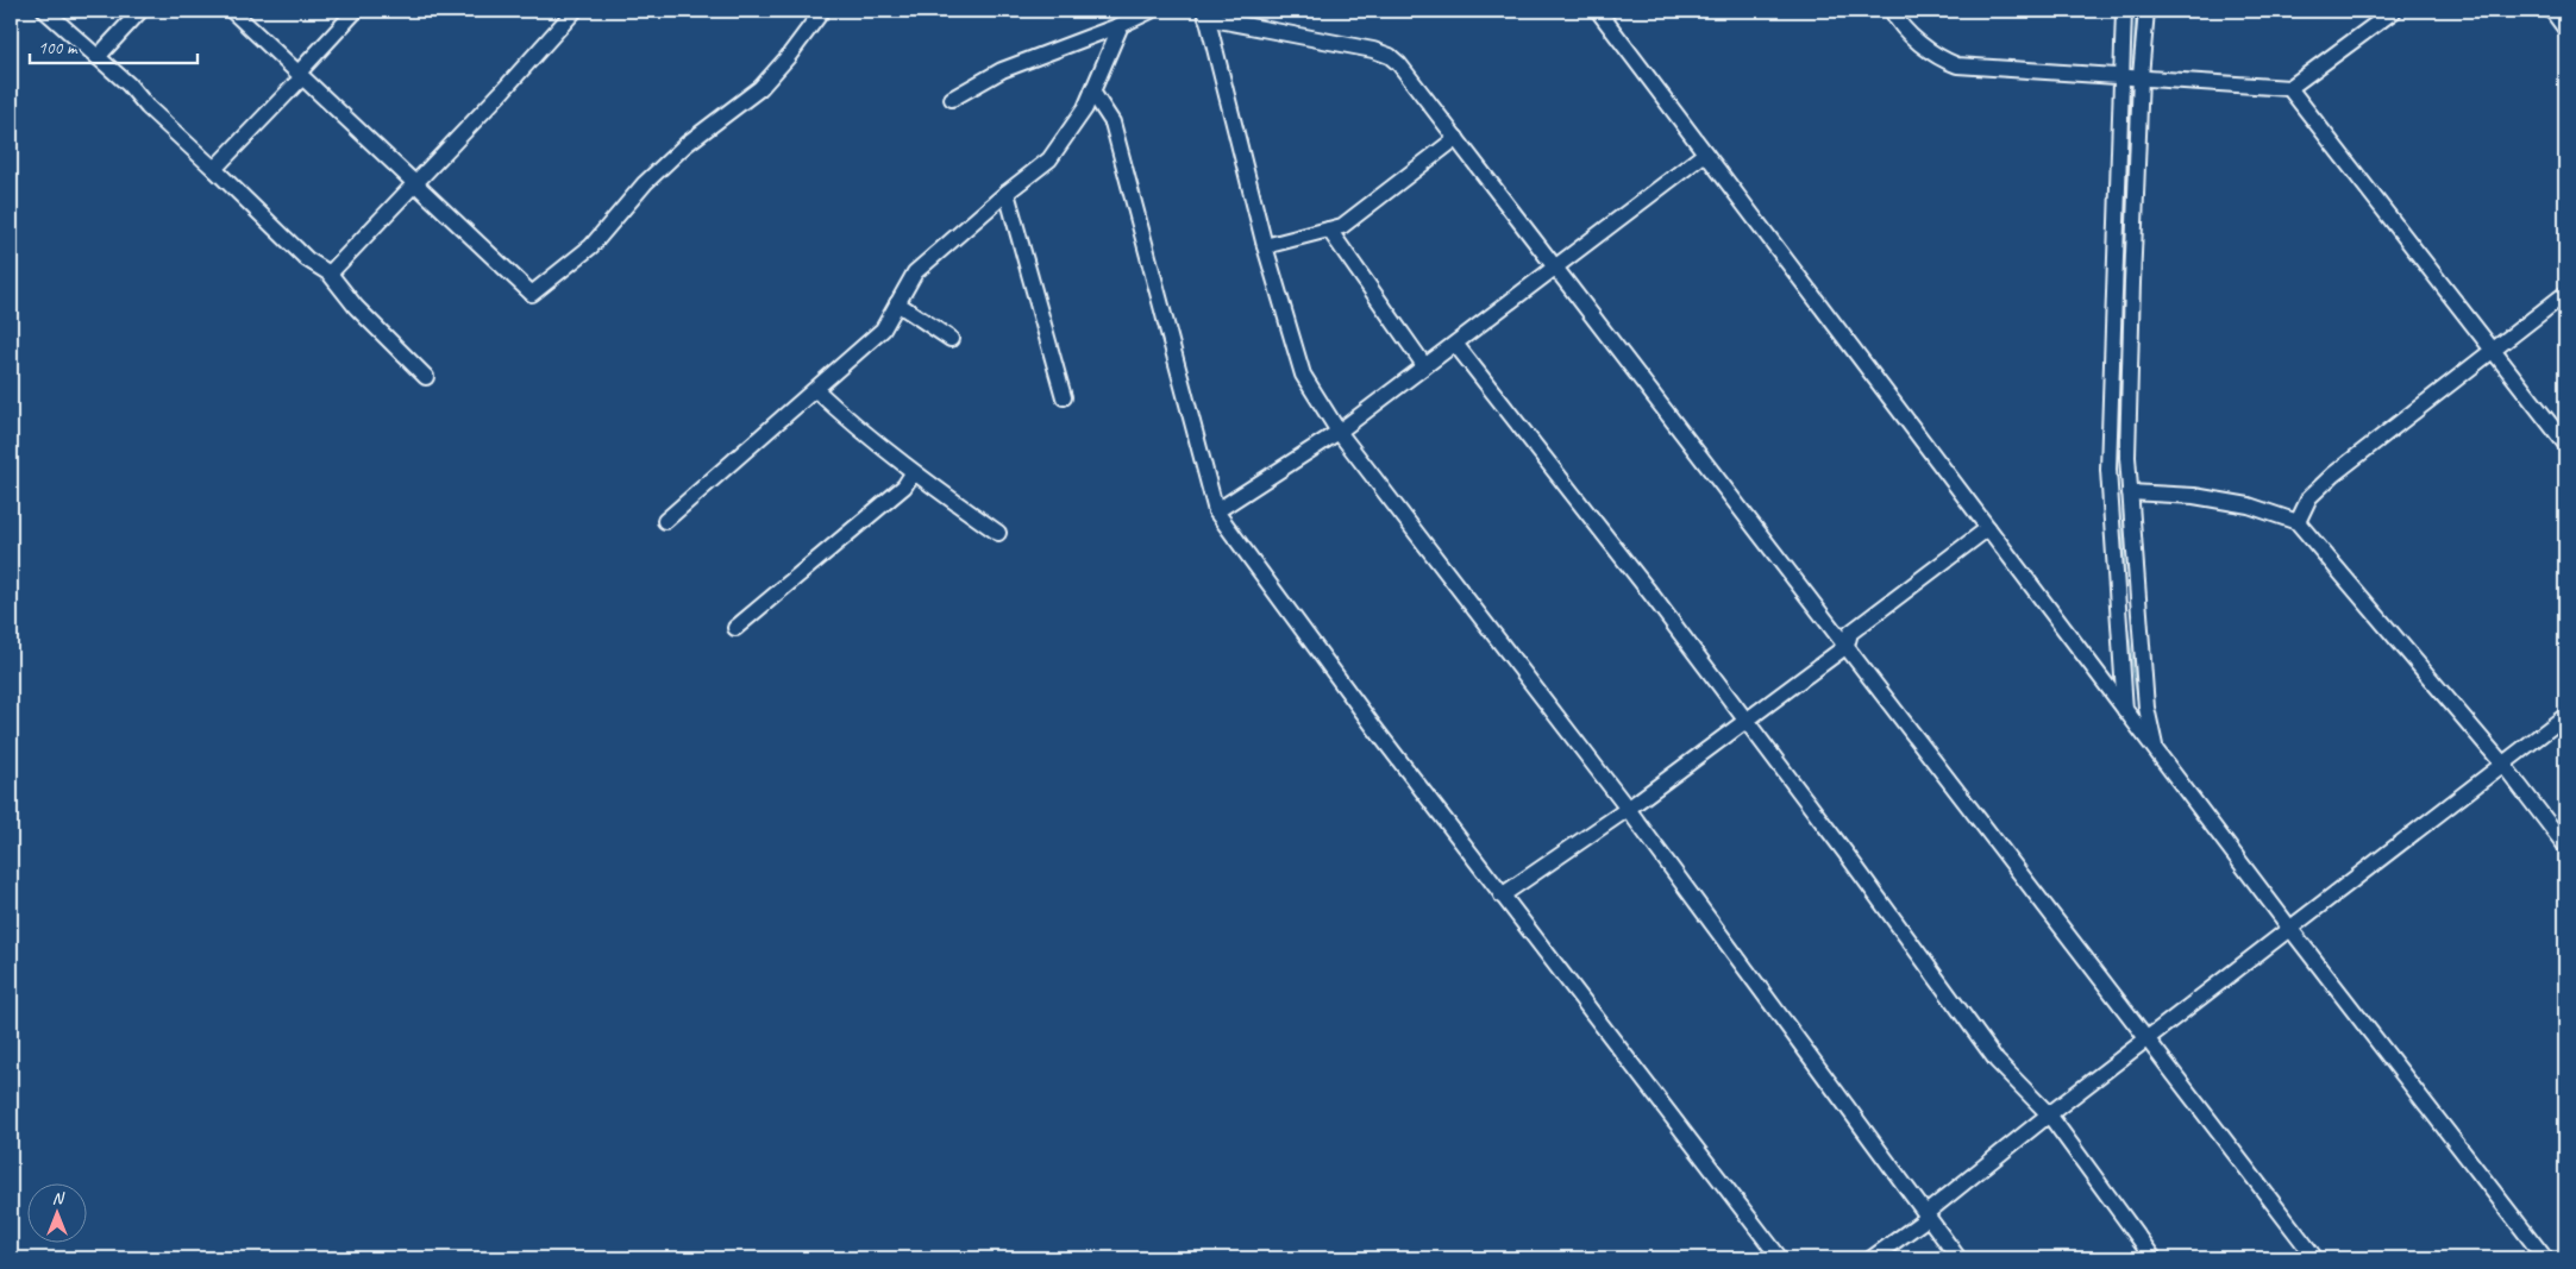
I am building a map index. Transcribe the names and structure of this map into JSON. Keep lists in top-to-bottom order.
{
  "scale_bar": "100 m",
  "north": "top"
}
